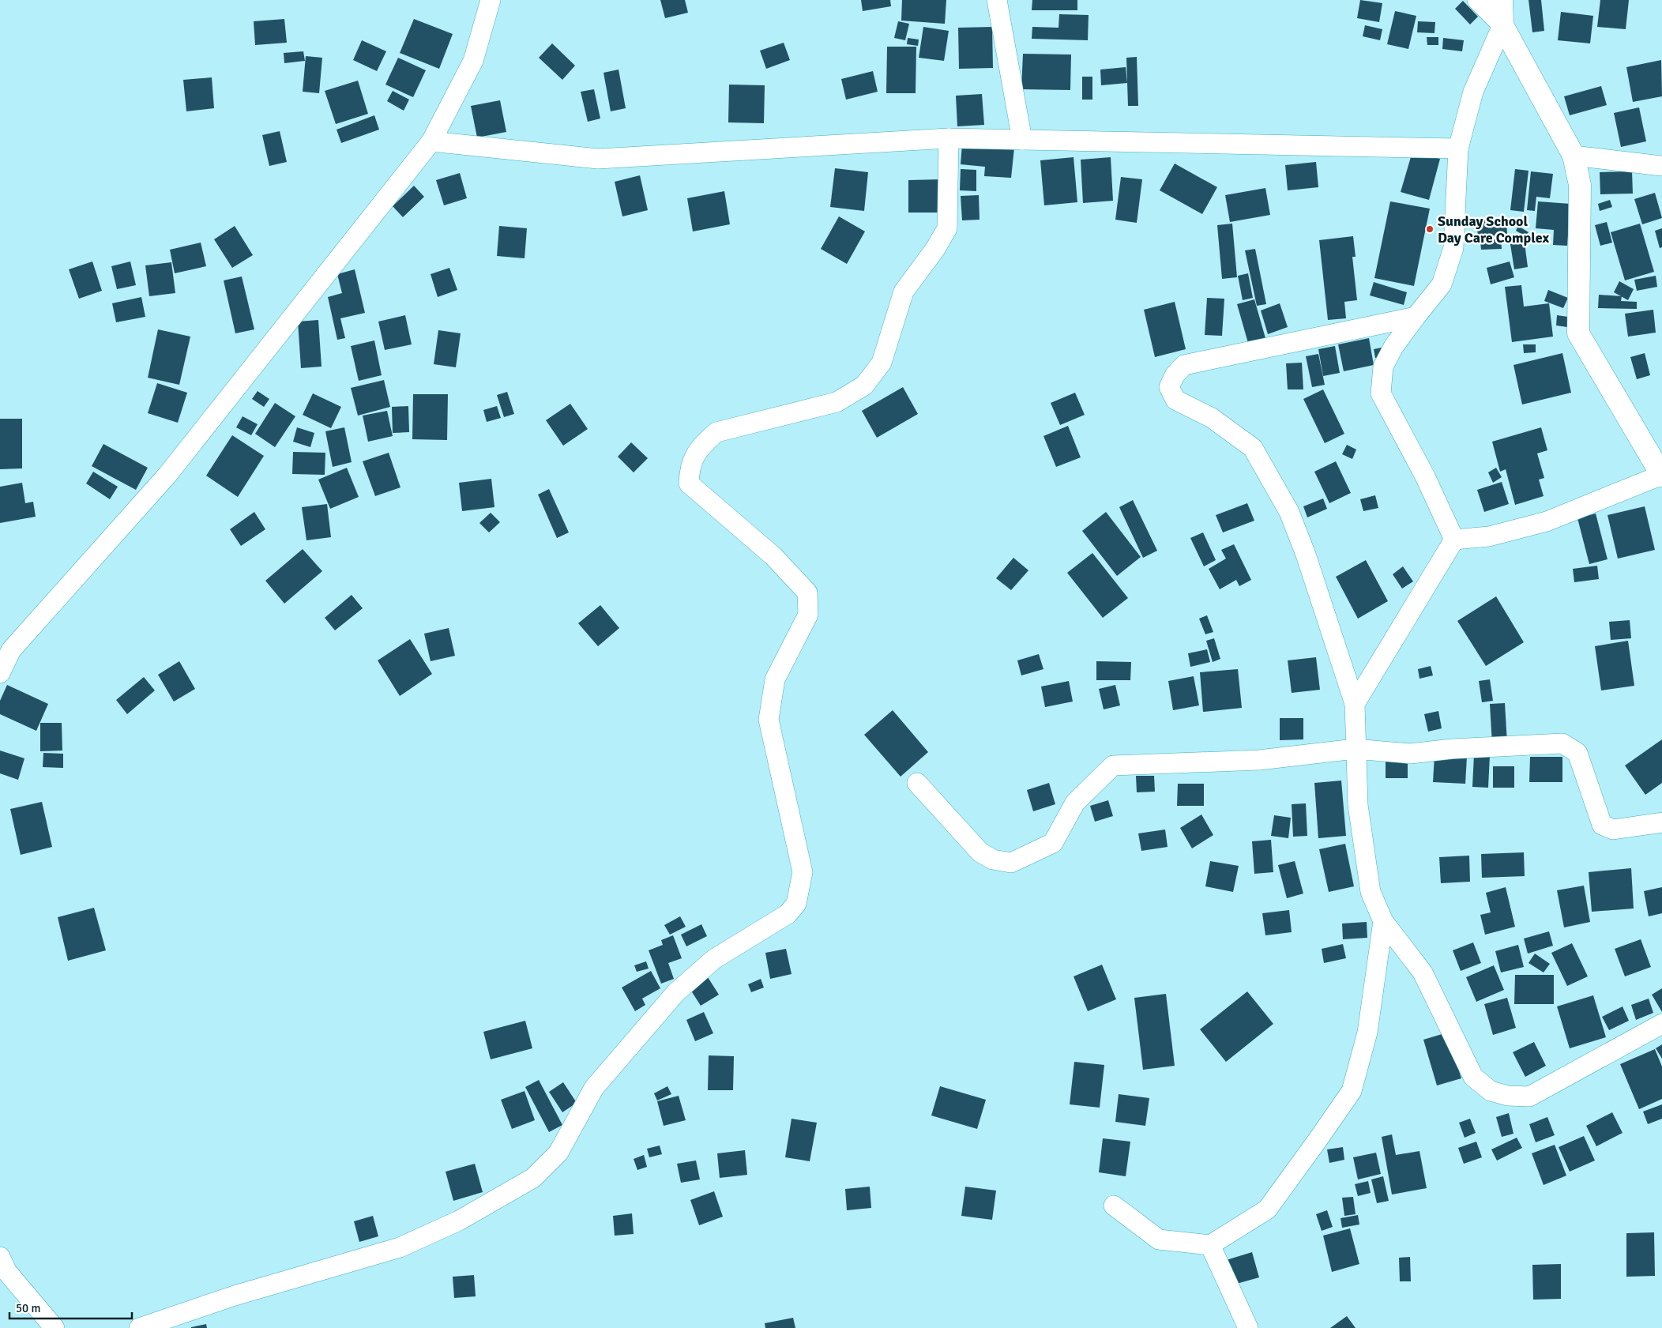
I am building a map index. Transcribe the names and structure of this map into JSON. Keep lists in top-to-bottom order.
{
  "places": ["Sunday School Day Care Complex"],
  "scale_bar": "50 m"
}
